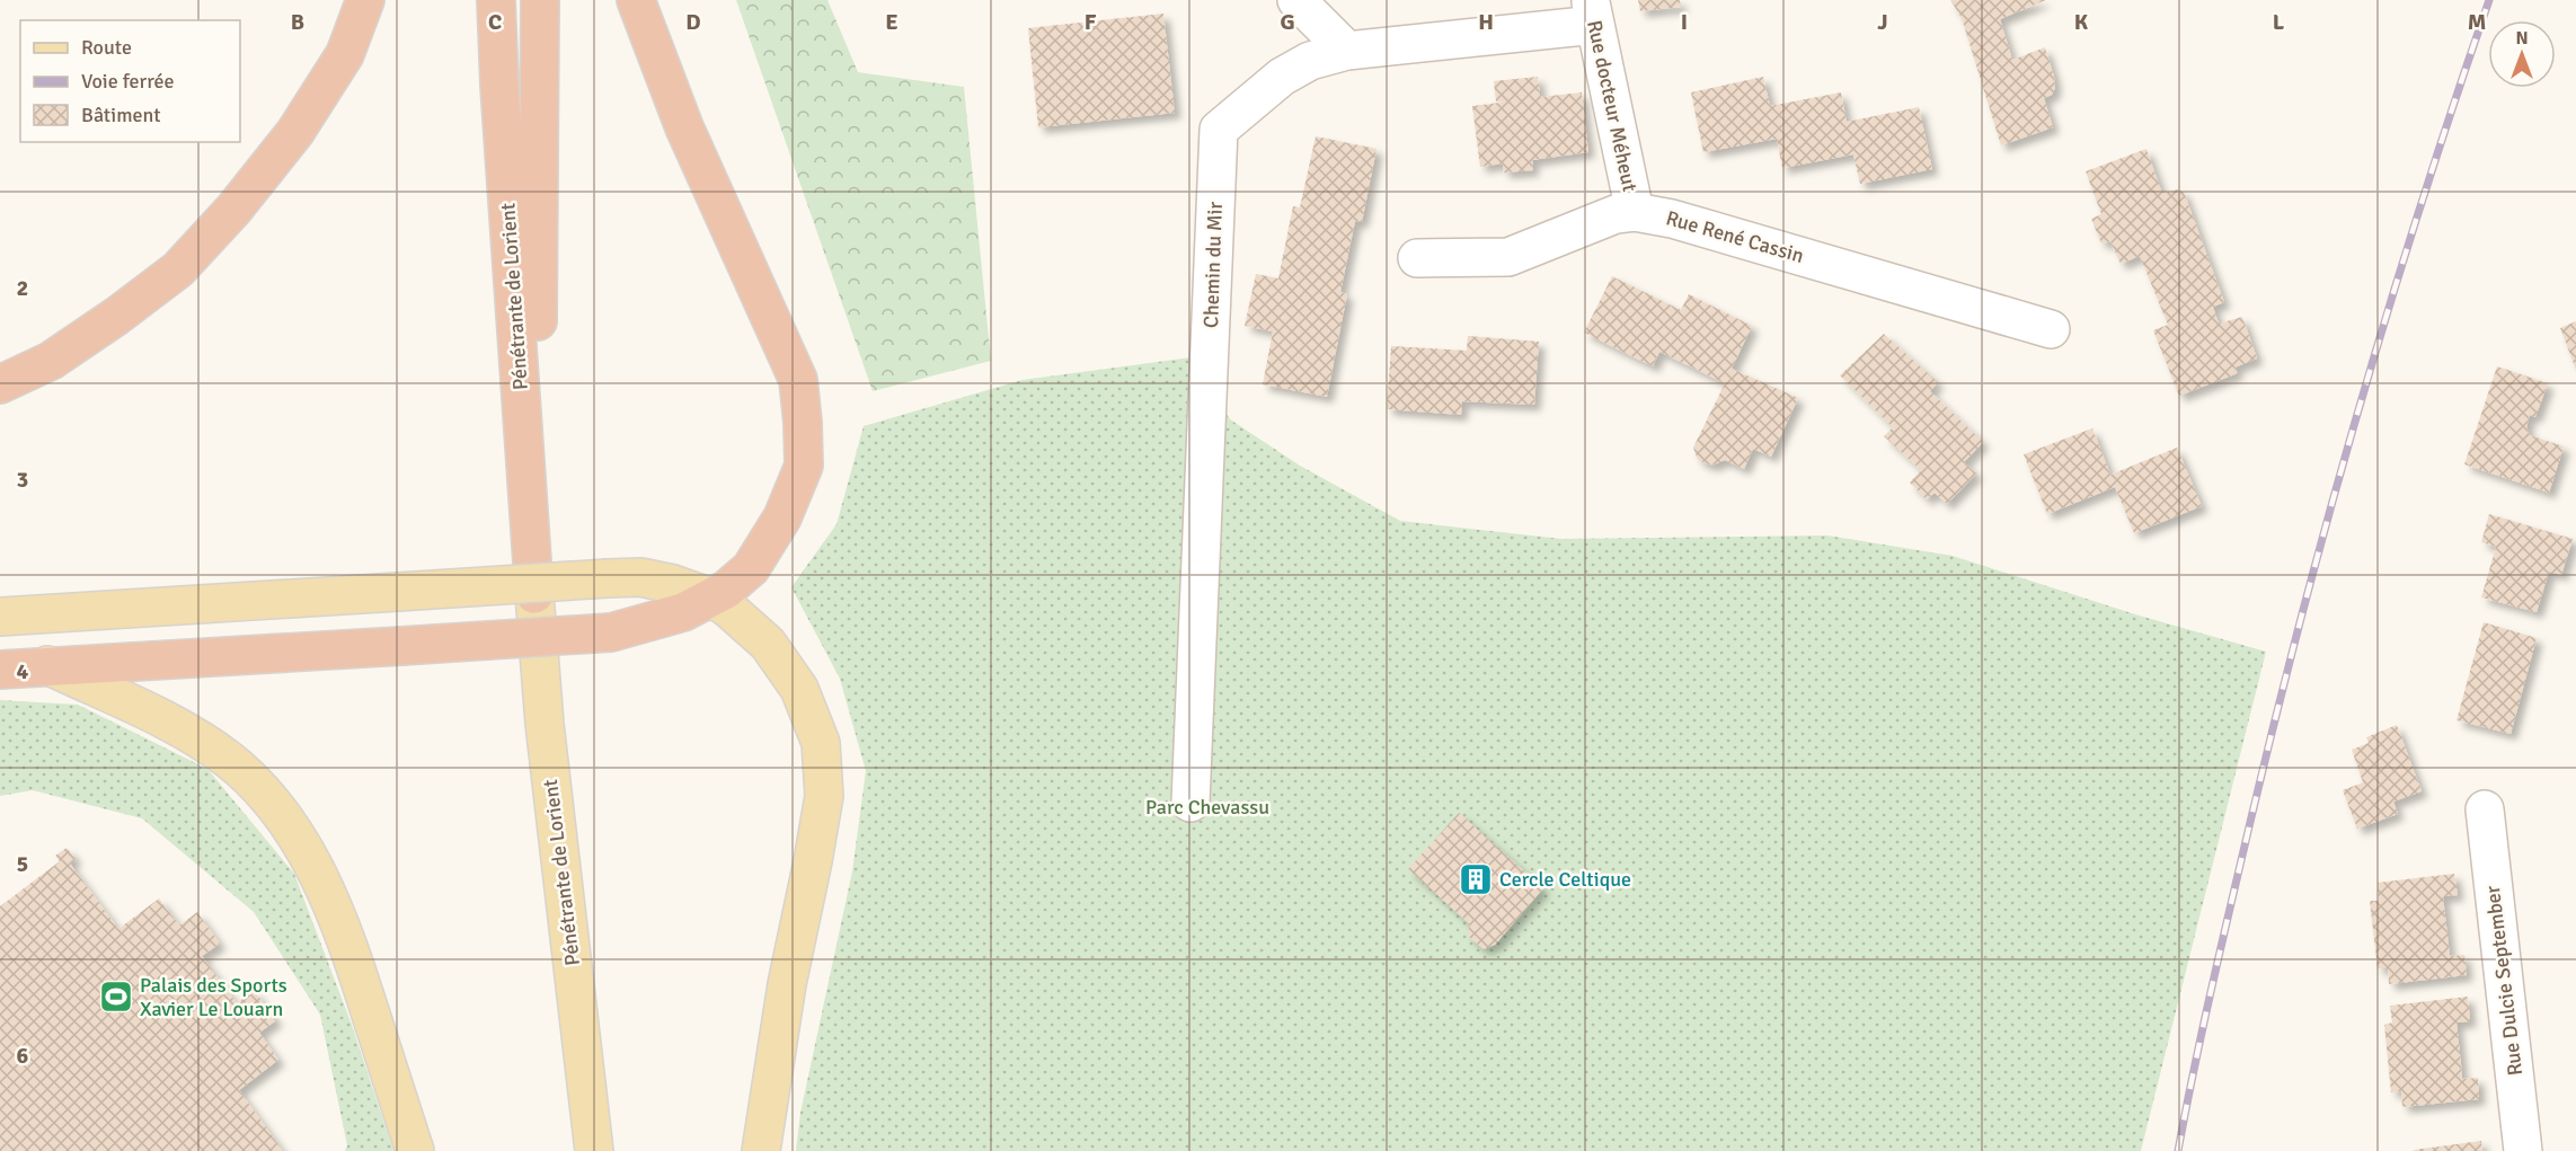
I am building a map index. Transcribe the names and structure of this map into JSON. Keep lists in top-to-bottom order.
{
  "streets": {
    "highway": ["Pénétrante de Lorient"],
    "street": [
      "Rue docteur Méheut",
      "Rue René Cassin",
      "Chemin du Mir",
      "Rue Dulcie September"
    ]
  },
  "crossings": [
    ["Rue docteur Méheut", "Rue René Cassin"],
    ["Rue docteur Méheut", "Chemin du Mir"]
  ],
  "parks": ["Parc Chevassu"],
  "places": {
    "building": ["Cercle Celtique"],
    "sports": ["Palais des Sports Xavier Le Louarn"]
  },
  "legend": ["Route", "Voie ferrée", "Bâtiment"],
  "north": "top",
  "grid": {
    "columns": [
      "B",
      "C",
      "D",
      "E",
      "F",
      "G",
      "H",
      "I",
      "J",
      "K",
      "L",
      "M"
    ],
    "rows": [
      "2",
      "3",
      "4",
      "5",
      "6"
    ]
  }
}
